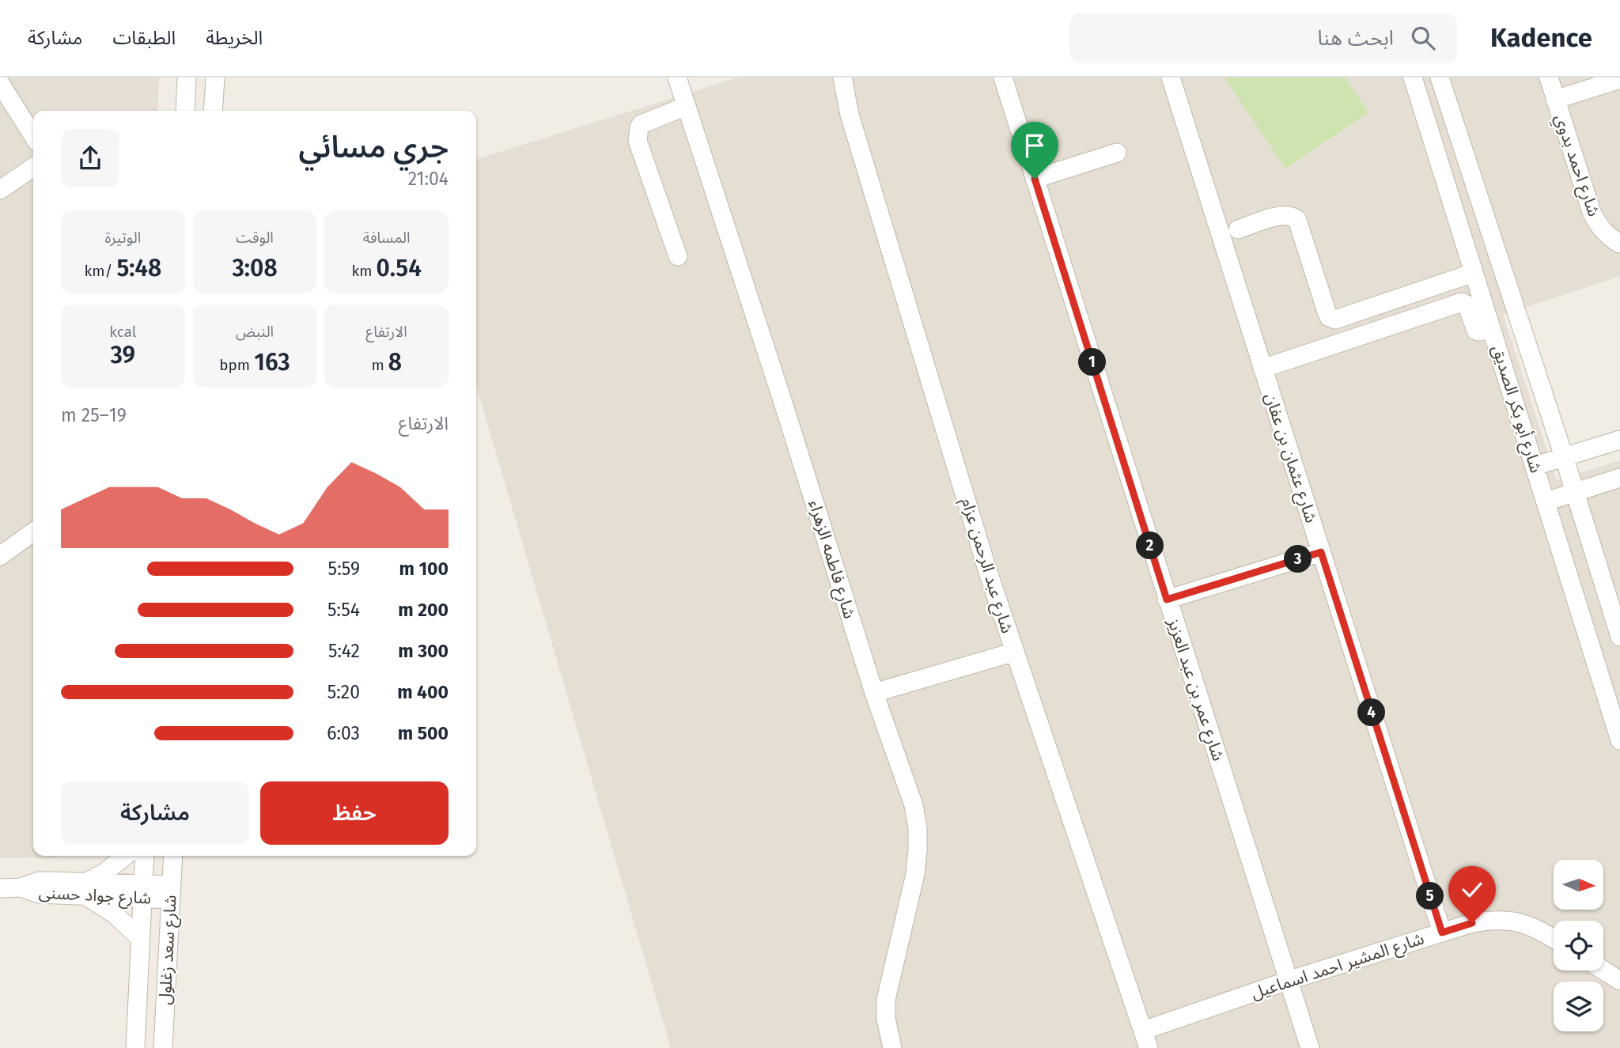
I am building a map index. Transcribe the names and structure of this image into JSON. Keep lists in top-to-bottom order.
{
  "streets": {
    "street": [
      "شارع احمد بدوي",
      "شارع أبو بكر الصديق",
      "شارع عثمان بن عفان",
      "شارع فاطمه الزهراء",
      "شارع عبد الرحمن عزام",
      "شارع عمر بن عبد العزيز",
      "شارع جواد حسنى",
      "شارع سعد زغلول",
      "شارع المشير احمد اسماعيل"
    ]
  },
  "crossings": [
    ["شارع عثمان بن عفان", "شارع المشير احمد اسماعيل"],
    ["شارع عبد الرحمن عزام", "شارع المشير احمد اسماعيل"],
    ["شارع عمر بن عبد العزيز", "شارع المشير احمد اسماعيل"],
    ["شارع جواد حسنى", "شارع سعد زغلول"]
  ],
  "north": "right",
  "page": {
    "header": "Kadence",
    "search": "ابحث هنا",
    "nav": ["الخريطة", "الطبقات", "مشاركة"],
    "heading": ["جري مسائي", "21:04"],
    "stats": [
      ["المسافة", "0.54 km"],
      ["الوقت", "3:08"],
      ["الوتيرة", "5:48 /km"],
      ["الارتفاع", "8 m"],
      ["النبض", "163 bpm"],
      ["kcal", "39"]
    ],
    "pins": [
      "1",
      "2",
      "3",
      "4",
      "5"
    ],
    "chart": ["الارتفاع", "19–25 m"],
    "list": [
      {
        "name": "100 m",
        "note": "5:59"
      },
      {
        "name": "200 m",
        "note": "5:54"
      },
      {
        "name": "300 m",
        "note": "5:42"
      },
      {
        "name": "400 m",
        "note": "5:20"
      },
      {
        "name": "500 m",
        "note": "6:03"
      }
    ],
    "buttons": ["حفظ", "مشاركة"]
  }
}
